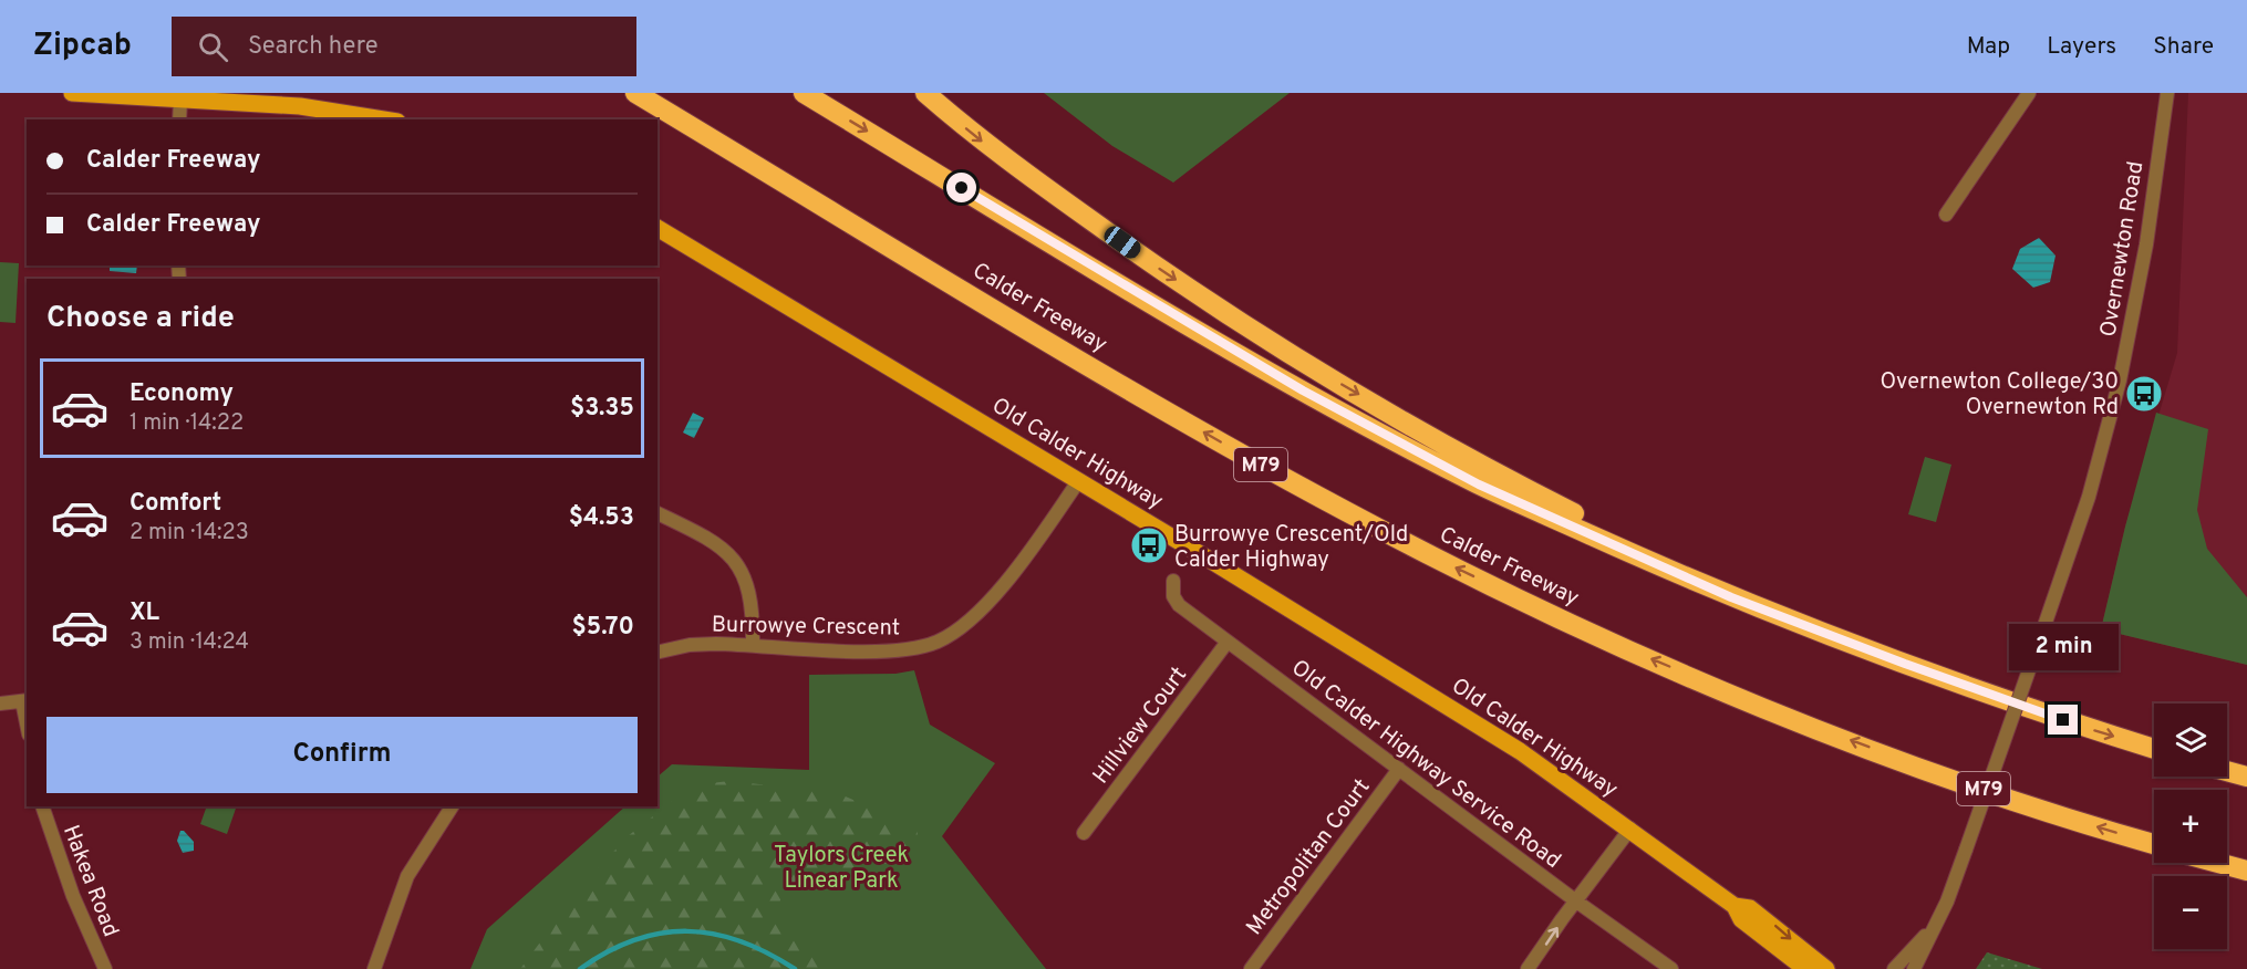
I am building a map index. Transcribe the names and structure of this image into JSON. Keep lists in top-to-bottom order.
{
  "streets": {
    "highway": ["Calder Freeway", "M79"],
    "main road": ["Old Calder Highway"],
    "street": [
      "Overnewton Road",
      "Burrowye Crescent",
      "Hillview Court",
      "Old Calder Highway Service Road",
      "Metropolitan Court",
      "Hakea Road"
    ]
  },
  "crossings": [
    ["Old Calder Highway", "Burrowye Crescent"],
    ["Hillview Court", "Old Calder Highway Service Road"],
    ["Old Calder Highway Service Road", "Metropolitan Court"]
  ],
  "parks": ["Taylors Creek Linear Park"],
  "places": {
    "bus stop": ["Overnewton College/30 Overnewton Rd", "Burrowye Crescent/Old Calder Highway"]
  },
  "page": {
    "header": "Zipcab",
    "search": "Search here",
    "nav": ["Map", "Layers", "Share"],
    "banner": ["Calder Freeway", "Calder Freeway"],
    "heading": "Choose a ride",
    "list": [
      {
        "name": "Economy",
        "note": "1 min · 14:22",
        "value": "$3.35"
      },
      {
        "name": "Comfort",
        "note": "2 min · 14:23",
        "value": "$4.53"
      },
      {
        "name": "XL",
        "note": "3 min · 14:24",
        "value": "$5.70"
      }
    ],
    "bubble": "2 min",
    "map_buttons": ["+", "−"],
    "buttons": "Confirm"
  }
}
